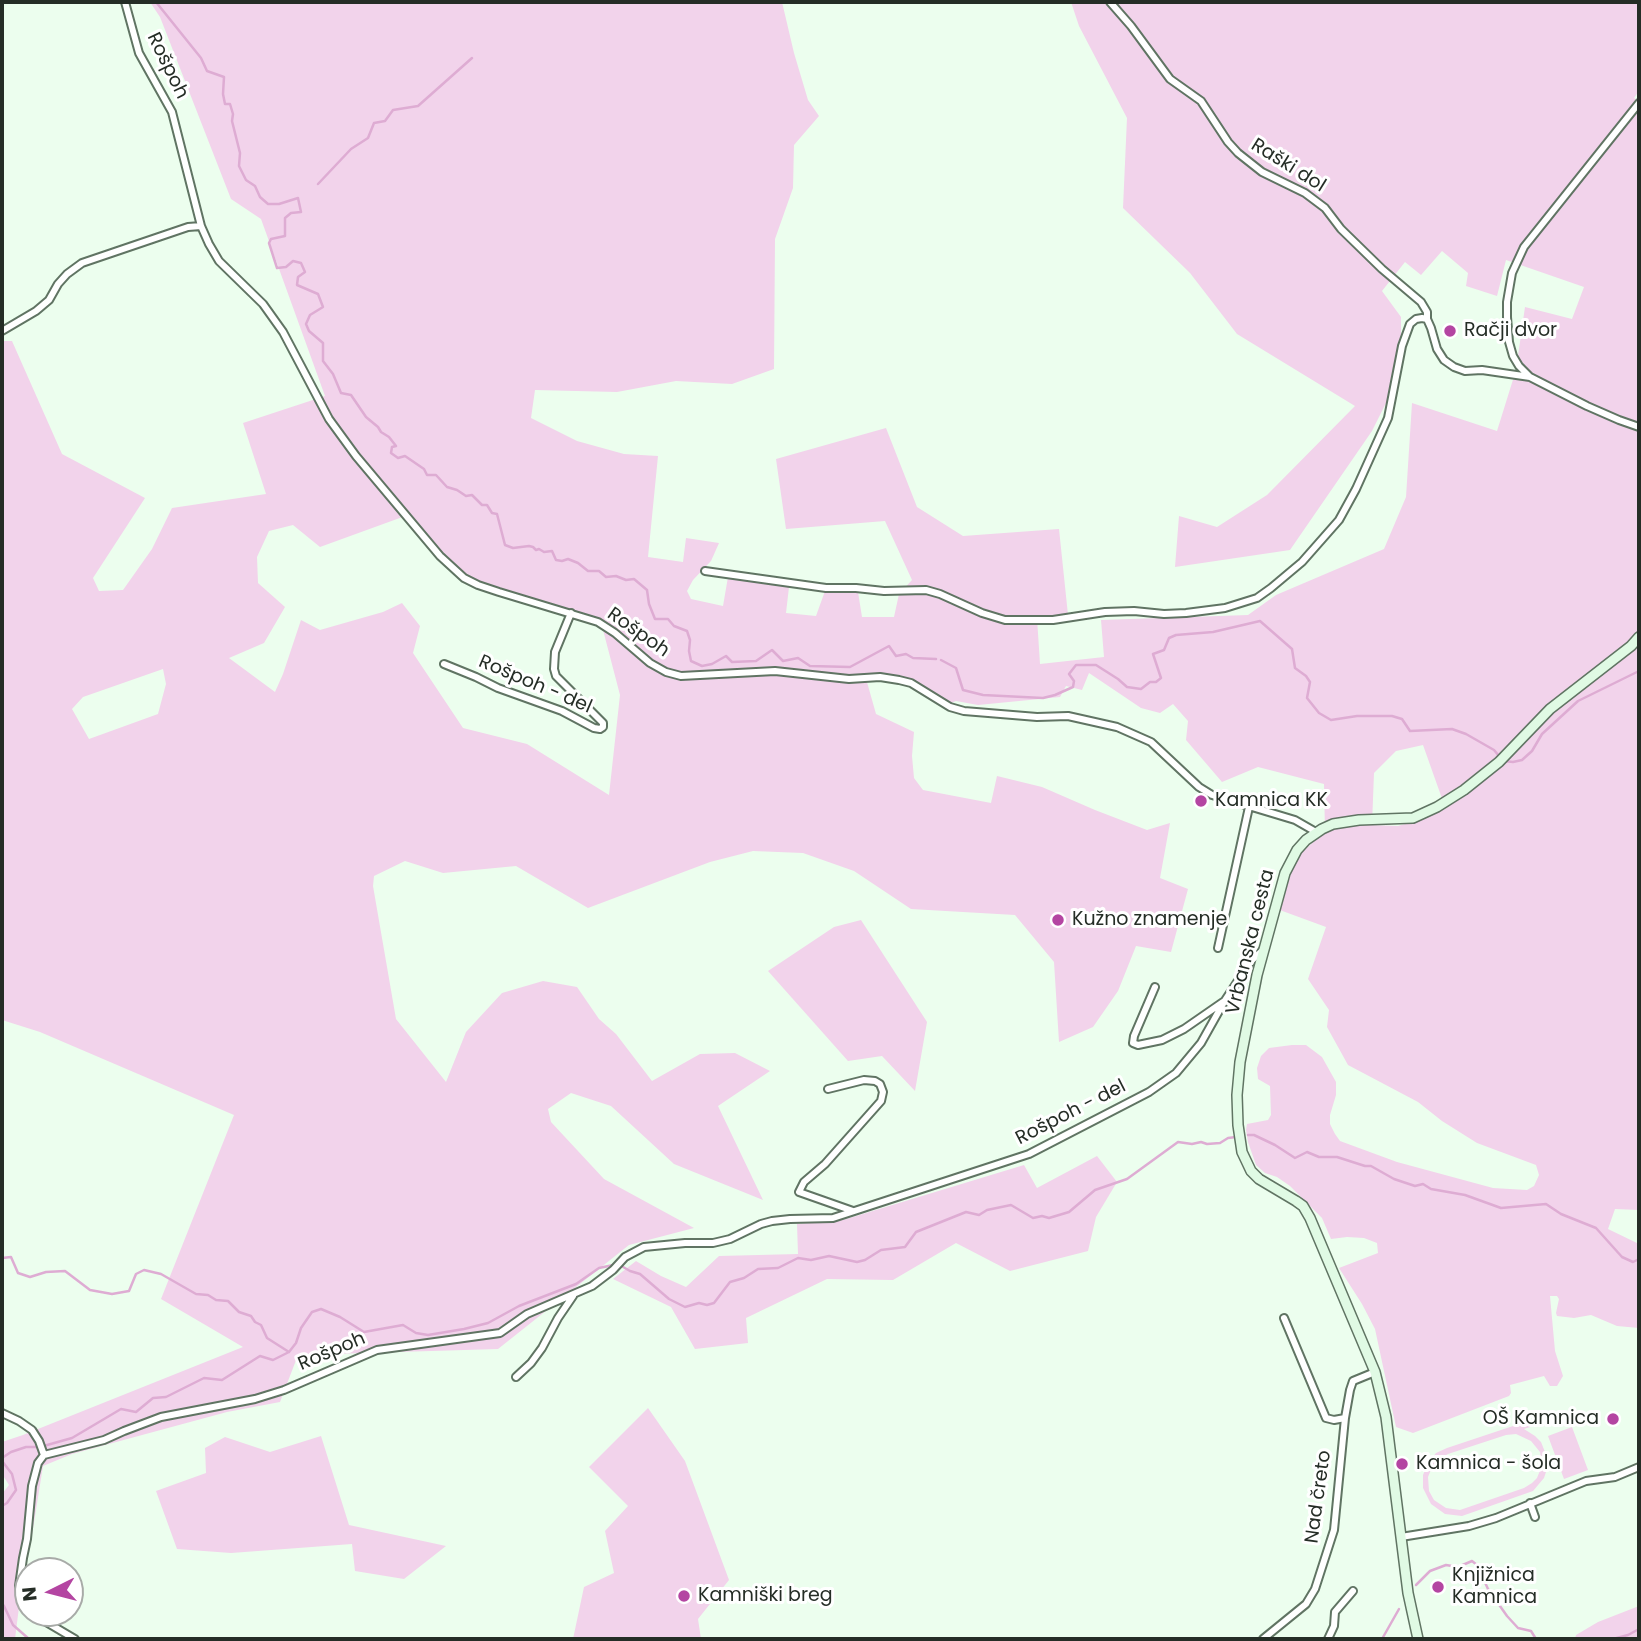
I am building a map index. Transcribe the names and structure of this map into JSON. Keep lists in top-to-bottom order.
{
  "streets": {
    "street": [
      "Rošpoh",
      "Raški dol",
      "Rošpoh - del",
      "Vrbanska cesta",
      "Nad čreto"
    ]
  },
  "crossings": [
    ["Rošpoh", "Rošpoh - del"],
    ["Rošpoh", "Vrbanska cesta"],
    ["Rošpoh - del", "Vrbanska cesta"],
    ["Vrbanska cesta", "Nad čreto"]
  ],
  "places": [
    "Račji dvor",
    "Kamnica KK",
    "Kužno znamenje",
    "OŠ Kamnica",
    "Kamnica - šola",
    "Knjižnica Kamnica",
    "Kamniški breg"
  ],
  "north": "left"
}
